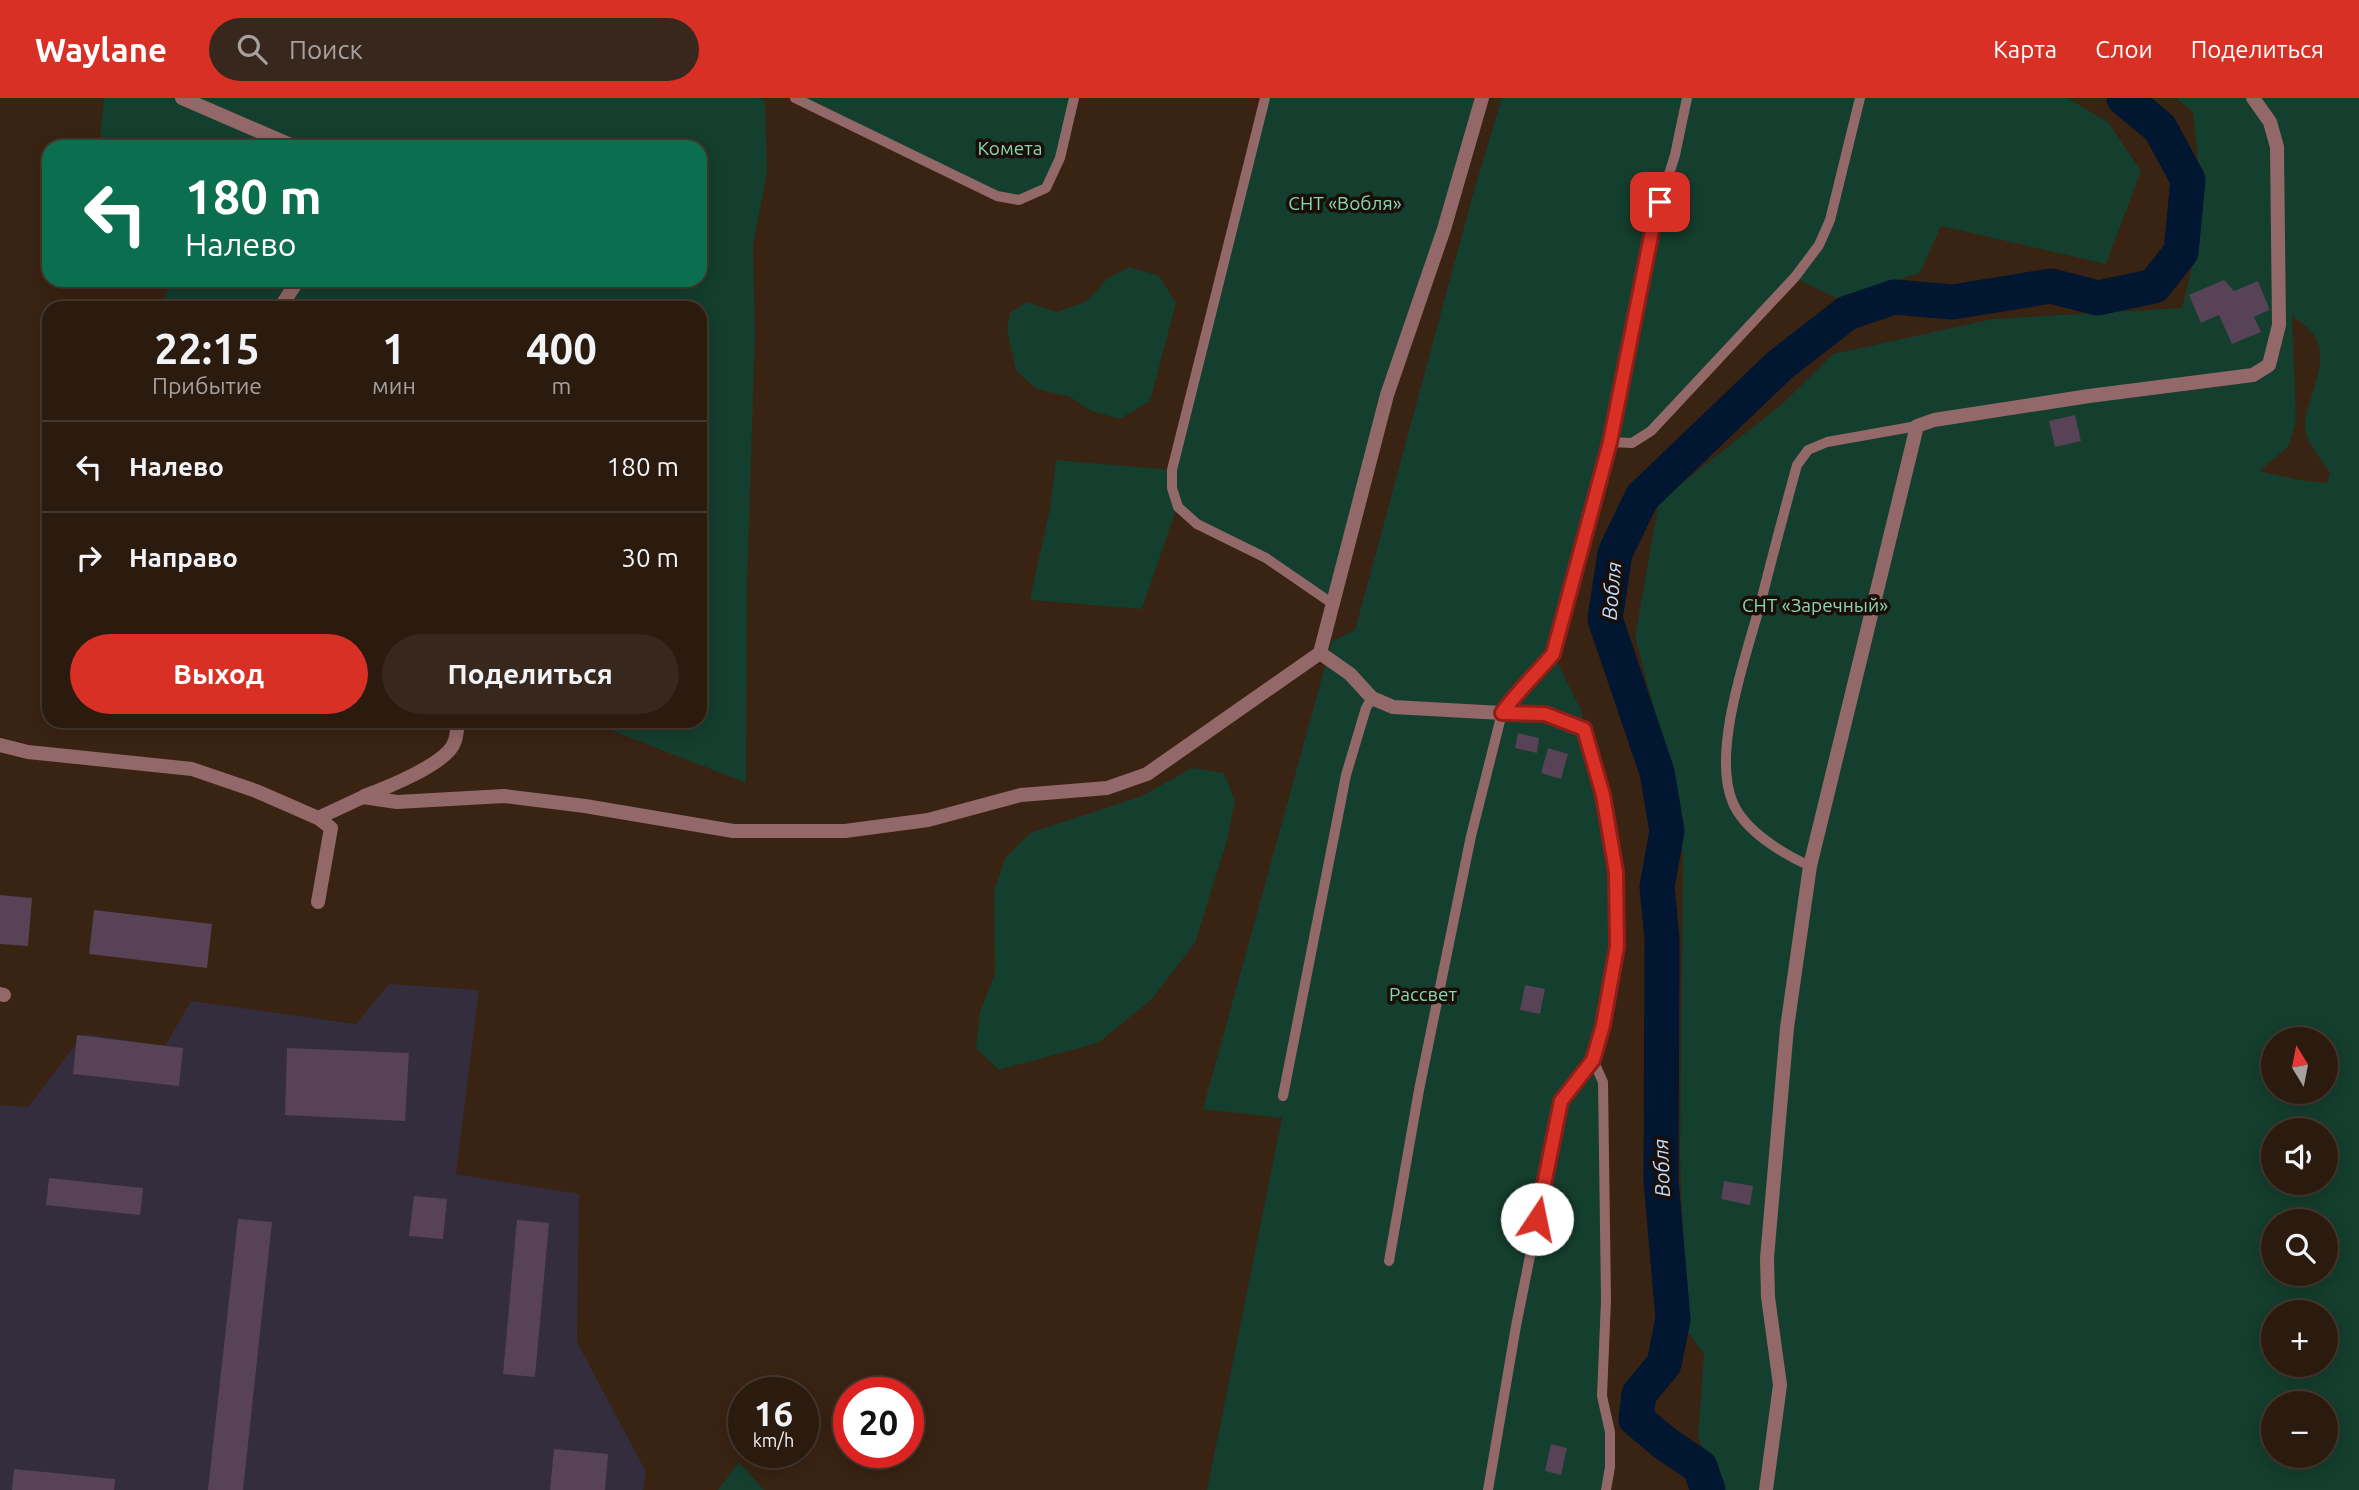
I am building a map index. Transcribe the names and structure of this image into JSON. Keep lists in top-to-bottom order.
{
  "water": ["Вобля"],
  "parks": [
    "Комета",
    "СНТ «Вобля»",
    "СНТ «Заречный»",
    "Рассвет"
  ],
  "north": "top",
  "page": {
    "header": "Waylane",
    "search": "Поиск",
    "nav": ["Карта", "Слои", "Поделиться"],
    "turn": ["180 m", "Налево"],
    "eta": [
      "22:15",
      "Прибытие",
      "1",
      "мин",
      "400",
      "m"
    ],
    "list": [
      {
        "name": "Налево",
        "value": "180 m"
      },
      {
        "name": "Направо",
        "value": "30 m"
      }
    ],
    "buttons": ["Выход", "Поделиться"],
    "map_buttons": ["+", "−"],
    "speed": "16 km/h",
    "limit": "20"
  }
}
